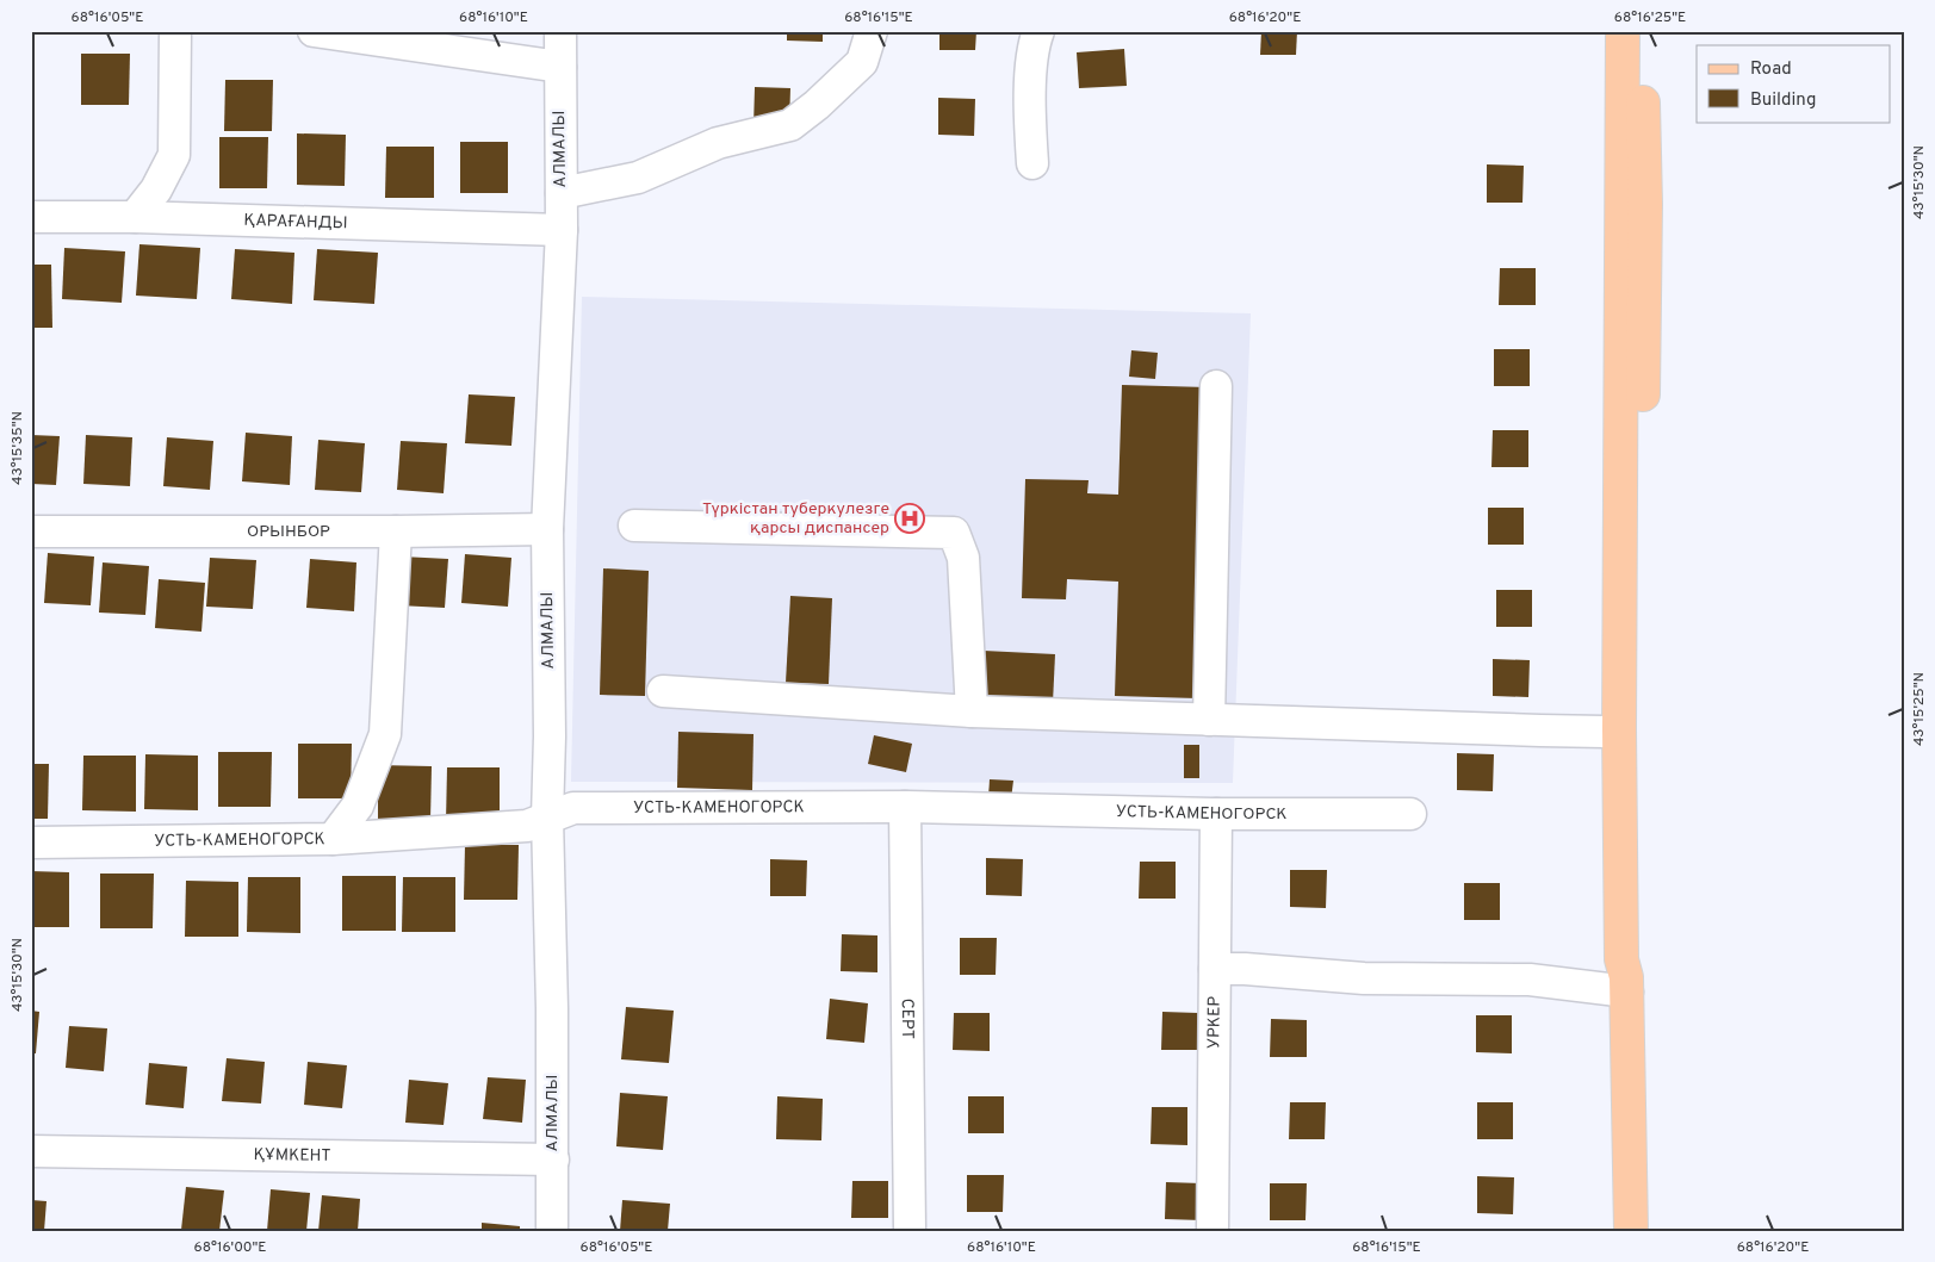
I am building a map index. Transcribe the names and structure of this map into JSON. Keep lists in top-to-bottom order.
{
  "streets": {
    "street": [
      "АЛМАЛЫ",
      "ҚАРАҒАНДЫ",
      "ОРЫНБОР",
      "УСТЬ-КАМЕНОГОРСК",
      "СЕРТ",
      "УРКЕР",
      "ҚҰМКЕНТ"
    ]
  },
  "crossings": [
    ["АЛМАЛЫ", "ҚАРАҒАНДЫ"],
    ["АЛМАЛЫ", "ОРЫНБОР"],
    ["АЛМАЛЫ", "УСТЬ-КАМЕНОГОРСК"],
    ["АЛМАЛЫ", "ҚҰМКЕНТ"],
    ["УСТЬ-КАМЕНОГОРСК", "СЕРТ"],
    ["УСТЬ-КАМЕНОГОРСК", "УРКЕР"]
  ],
  "places": {
    "hospital": ["Түркістан туберкулезге қарсы диспансер"]
  },
  "legend": ["Road", "Building"],
  "coordinates": [
    "68°16'05\"E",
    "68°16'10\"E",
    "68°16'15\"E",
    "68°16'20\"E",
    "68°16'25\"E",
    "43°15'30\"N",
    "43°15'35\"N",
    "43°15'25\"N",
    "68°16'00\"E"
  ]
}
